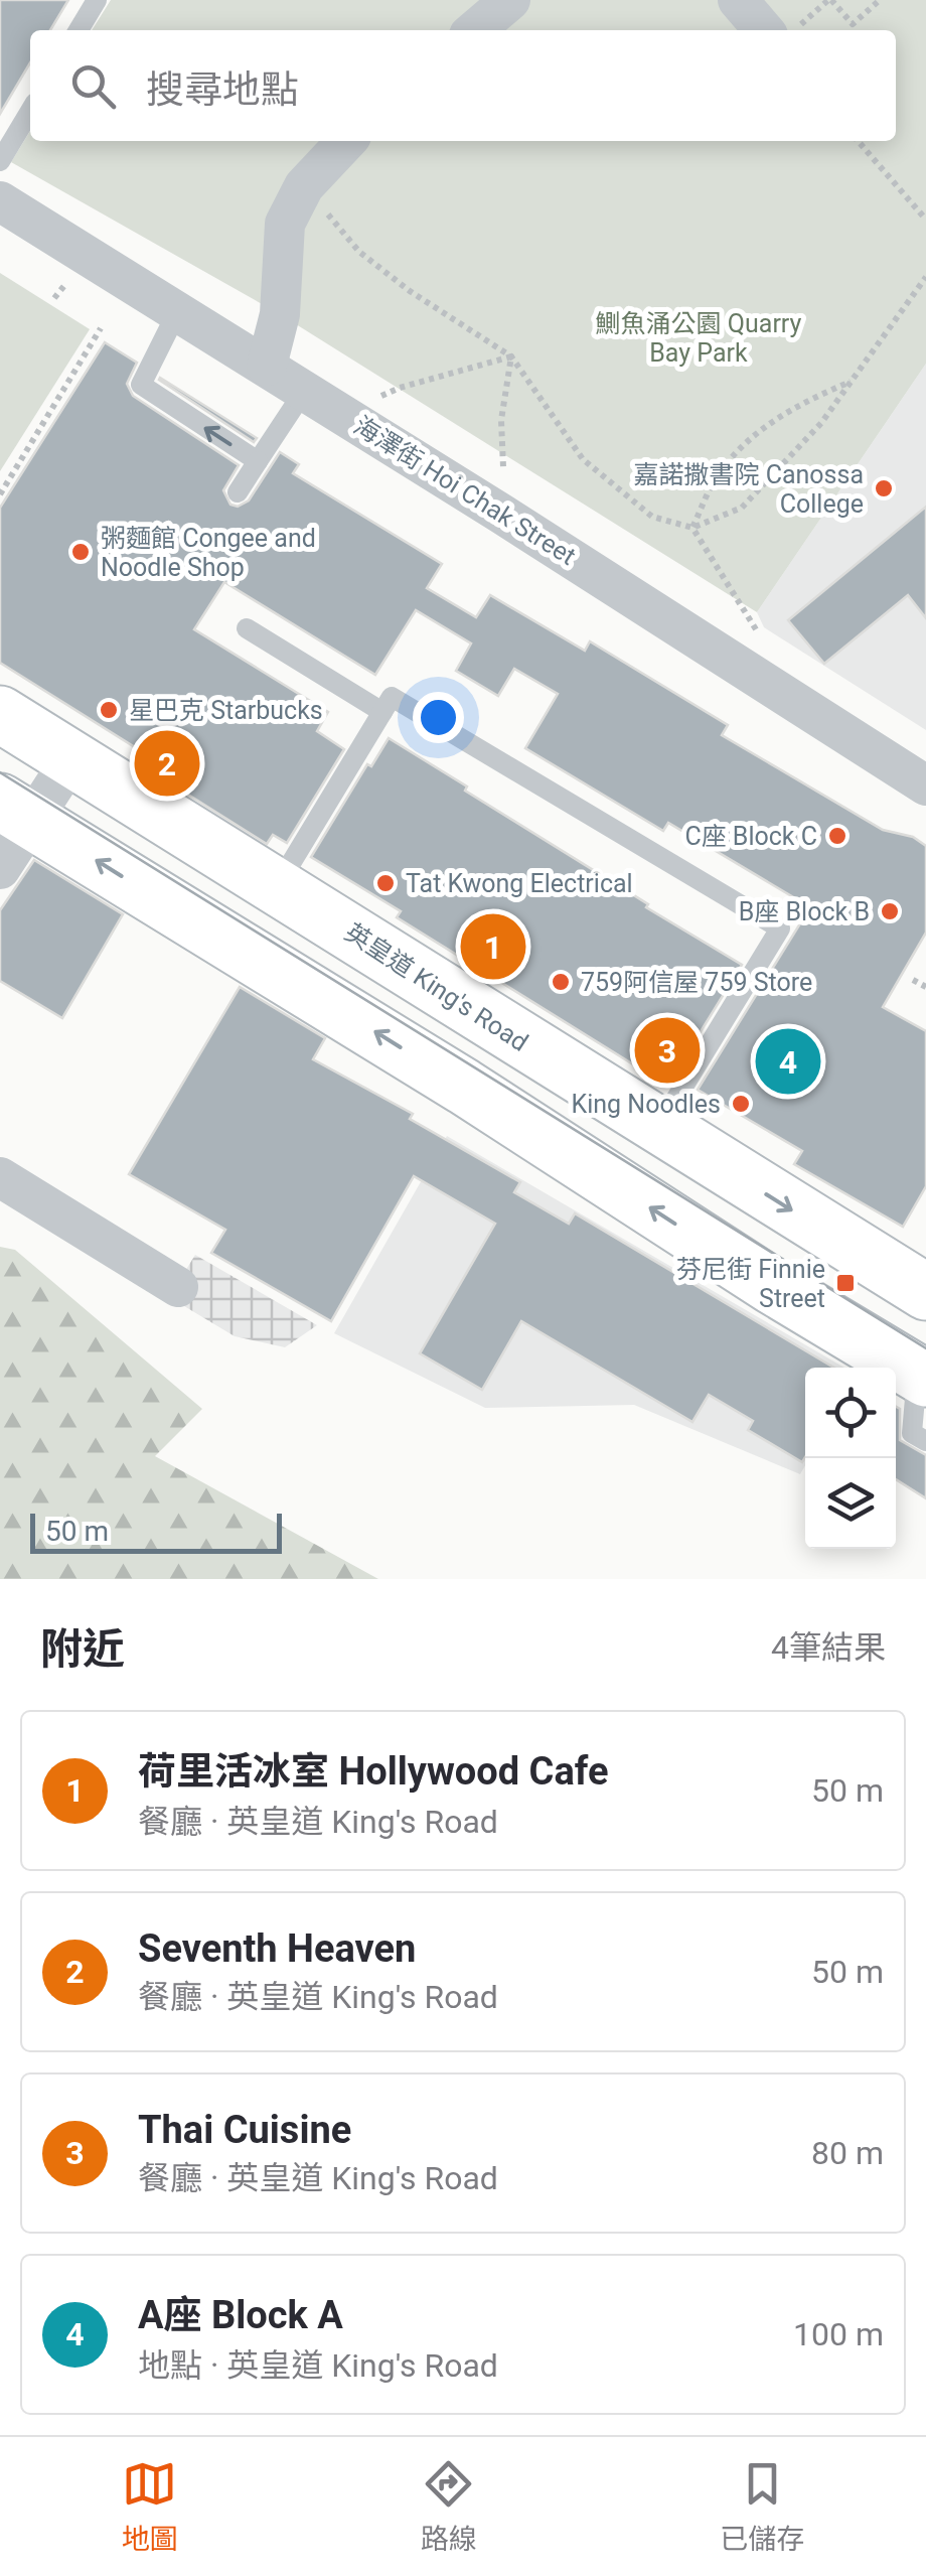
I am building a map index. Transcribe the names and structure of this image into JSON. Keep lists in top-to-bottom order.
{
  "streets": {
    "main road": ["英皇道 King's Road"],
    "street": ["海澤街 Hoi Chak Street"]
  },
  "parks": ["鰂魚涌公園 Quarry Bay Park"],
  "places": {
    "other": [
      "嘉諾撒書院 Canossa College",
      "粥麵館 Congee and Noodle Shop",
      "星巴克 Starbucks",
      "C座 Block C",
      "Tat Kwong Electrical",
      "B座 Block B",
      "759阿信屋 759 Store",
      "King Noodles"
    ],
    "transit": ["芬尼街 Finnie Street"]
  },
  "scale_bar": "50 m",
  "page": {
    "search": "搜尋地點",
    "pins": [
      "2",
      "1",
      "3",
      "4"
    ],
    "scale": "50 m",
    "heading": ["附近", "4筆結果"],
    "list": [
      {
        "mark": "1",
        "name": "荷里活冰室 Hollywood Cafe",
        "note": "餐廳 · 英皇道 King's Road",
        "value": "50 m"
      },
      {
        "mark": "2",
        "name": "Seventh Heaven",
        "note": "餐廳 · 英皇道 King's Road",
        "value": "50 m"
      },
      {
        "mark": "3",
        "name": "Thai Cuisine",
        "note": "餐廳 · 英皇道 King's Road",
        "value": "80 m"
      },
      {
        "mark": "4",
        "name": "A座 Block A",
        "note": "地點 · 英皇道 King's Road",
        "value": "100 m"
      }
    ],
    "nav": ["地圖", "路線", "已儲存"]
  }
}
